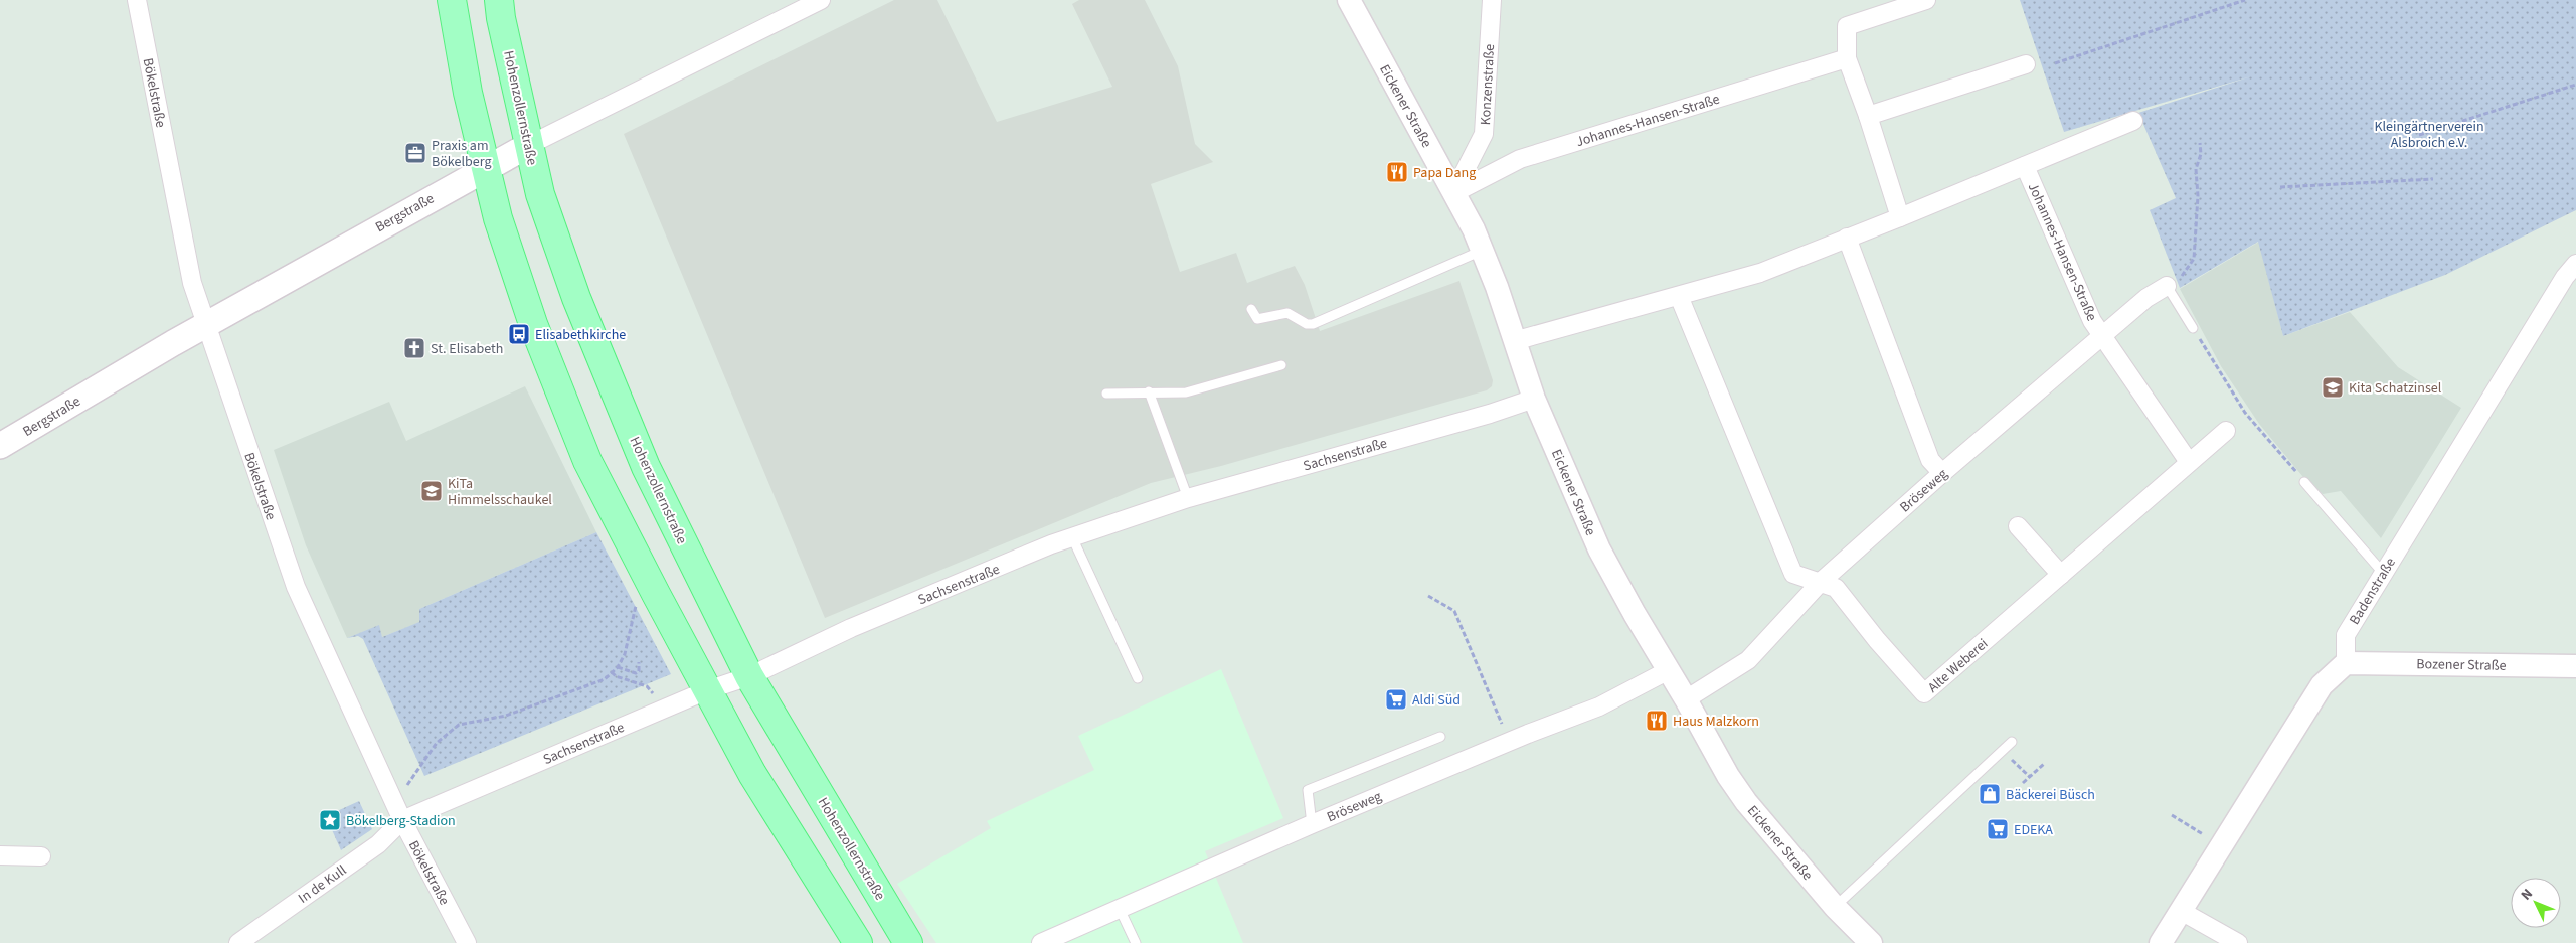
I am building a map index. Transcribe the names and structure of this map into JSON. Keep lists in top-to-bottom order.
{
  "streets": {
    "main road": ["Hohenzollernstraße", "Bergstraße"],
    "street": [
      "Konzenstraße",
      "Bökelstraße",
      "Eickener Straße",
      "Johannes-Hansen-Straße",
      "Sachsenstraße",
      "Bröseweg",
      "Badenstraße",
      "Bozener Straße",
      "Alte Weberei",
      "In de Kull"
    ]
  },
  "crossings": [
    ["Konzenstraße", "Eickener Straße"],
    ["Konzenstraße", "Johannes-Hansen-Straße"],
    ["Bökelstraße", "Bergstraße"],
    ["Bökelstraße", "Sachsenstraße"],
    ["Bökelstraße", "In de Kull"],
    ["Eickener Straße", "Johannes-Hansen-Straße"],
    ["Eickener Straße", "Sachsenstraße"],
    ["Eickener Straße", "Bröseweg"],
    ["Hohenzollernstraße", "Bergstraße"],
    ["Hohenzollernstraße", "Sachsenstraße"],
    ["Johannes-Hansen-Straße", "Bröseweg"],
    ["Sachsenstraße", "In de Kull"],
    ["Bröseweg", "Alte Weberei"],
    ["Badenstraße", "Bozener Straße"]
  ],
  "parks": ["Kleingärtnerverein Alsbroich e.V."],
  "places": {
    "office": ["Praxis am Bökelberg"],
    "restaurant": ["Papa Dang", "Haus Malzkorn"],
    "bus stop": ["Elisabethkirche"],
    "church": ["St. Elisabeth"],
    "school or university": ["Kita Schatzinsel", "KiTa Himmelsschaukel"],
    "supermarket": ["Aldi Süd", "EDEKA"],
    "shop": ["Bäckerei Büsch"],
    "place": ["Bökelberg-Stadion"]
  },
  "north": "top left"
}
